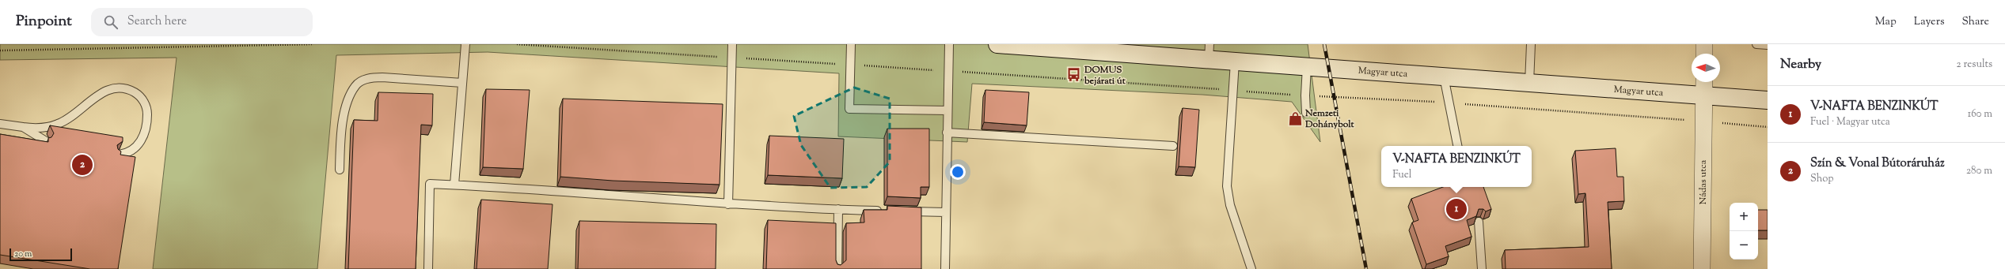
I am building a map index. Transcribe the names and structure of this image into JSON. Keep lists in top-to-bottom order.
{
  "streets": {
    "main road": ["Magyar utca"],
    "street": ["Nádas utca"]
  },
  "crossings": [
    ["Magyar utca", "Nádas utca"]
  ],
  "places": {
    "bus stop": ["DOMUS bejárati út"],
    "shop": ["Nemzeti Dohánybolt"]
  },
  "scale_bar": "20 m",
  "north": "left",
  "page": {
    "header": "Pinpoint",
    "search": "Search here",
    "nav": ["Map", "Layers", "Share"],
    "heading": ["Nearby", "2 results"],
    "list": [
      {
        "mark": "1",
        "name": "V-NAFTA BENZINKÚT",
        "note": "Fuel · Magyar utca",
        "value": "160 m"
      },
      {
        "mark": "2",
        "name": "Szín & Vonal Bútoráruház",
        "note": "Shop",
        "value": "280 m"
      }
    ],
    "popup": ["V-NAFTA BENZINKÚT", "Fuel"],
    "pins": ["2", "1"],
    "map_buttons": ["+", "−"],
    "scale": "20 m"
  }
}
